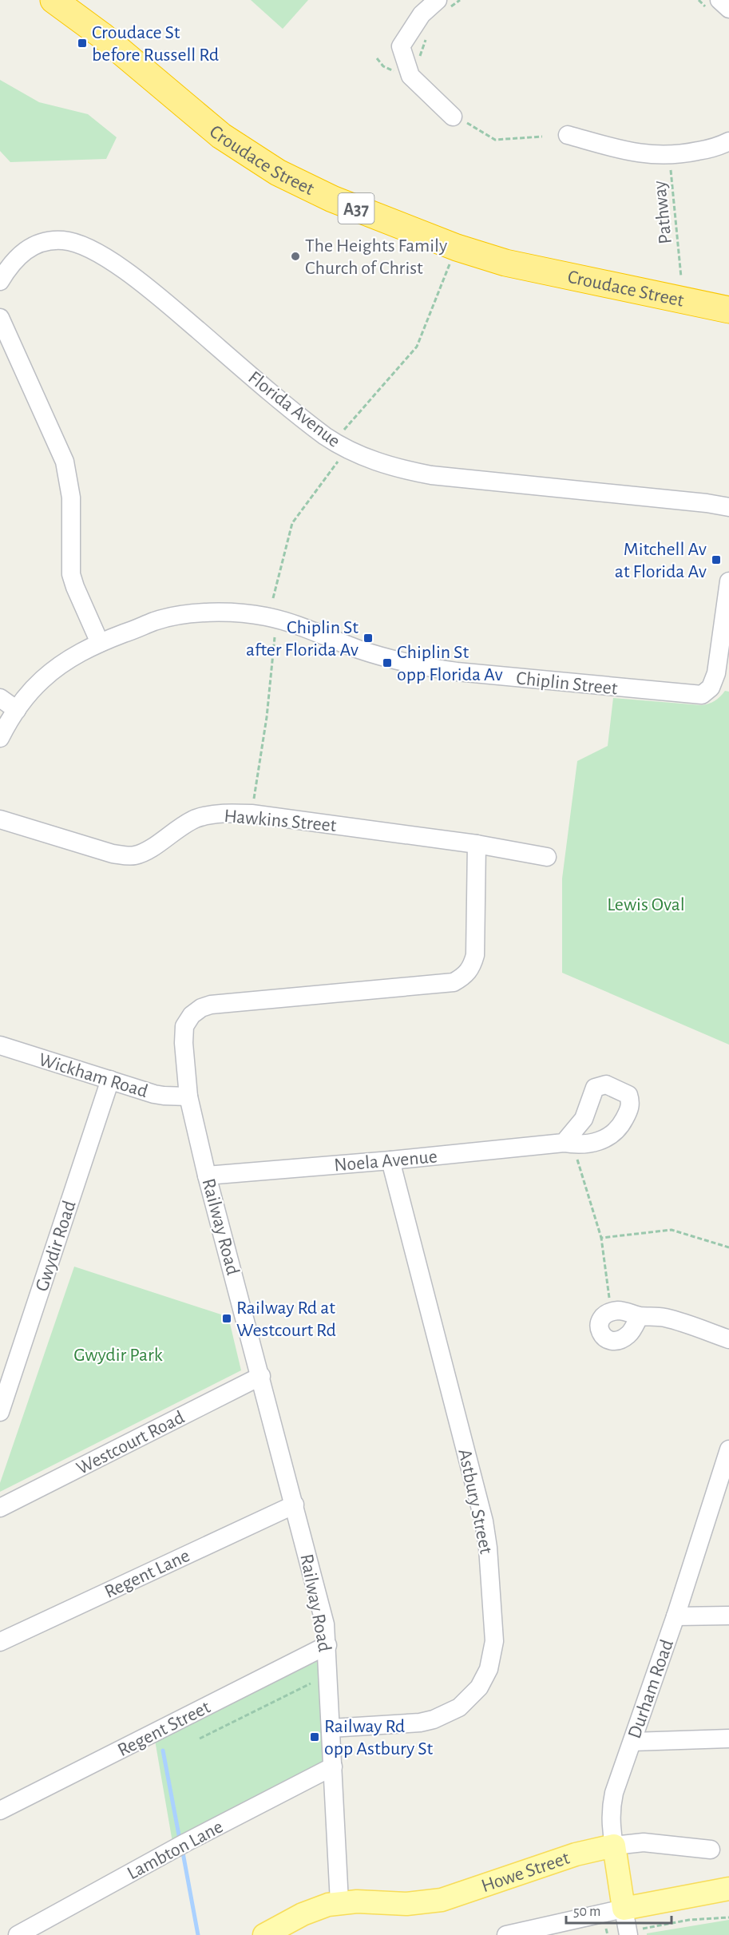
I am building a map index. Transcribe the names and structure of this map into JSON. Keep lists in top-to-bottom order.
{
  "streets": {
    "highway": ["Croudace Street", "A37"],
    "main road": ["Durham Road", "Howe Street"],
    "street": [
      "Florida Avenue",
      "Chiplin Street",
      "Hawkins Street",
      "Wickham Road",
      "Noela Avenue",
      "Railway Road",
      "Gwydir Road",
      "Westcourt Road",
      "Astbury Street",
      "Regent Lane",
      "Regent Street",
      "Lambton Lane"
    ],
    "path": ["Pathway"]
  },
  "crossings": [
    ["Hawkins Street", "Railway Road"],
    ["Wickham Road", "Railway Road"],
    ["Wickham Road", "Gwydir Road"],
    ["Noela Avenue", "Railway Road"],
    ["Noela Avenue", "Astbury Street"],
    ["Railway Road", "Westcourt Road"],
    ["Railway Road", "Astbury Street"],
    ["Railway Road", "Regent Lane"],
    ["Railway Road", "Regent Street"],
    ["Railway Road", "Lambton Lane"],
    ["Railway Road", "Howe Street"],
    ["Durham Road", "Howe Street"]
  ],
  "parks": ["Lewis Oval", "Gwydir Park"],
  "places": {
    "transit": [
      "Croudace St before Russell Rd",
      "Mitchell Av at Florida Av",
      "Chiplin St after Florida Av",
      "Chiplin St opp Florida Av",
      "Railway Rd at Westcourt Rd",
      "Railway Rd opp Astbury St"
    ],
    "other": ["The Heights Family Church of Christ"]
  },
  "scale_bar": "50 m"
}
